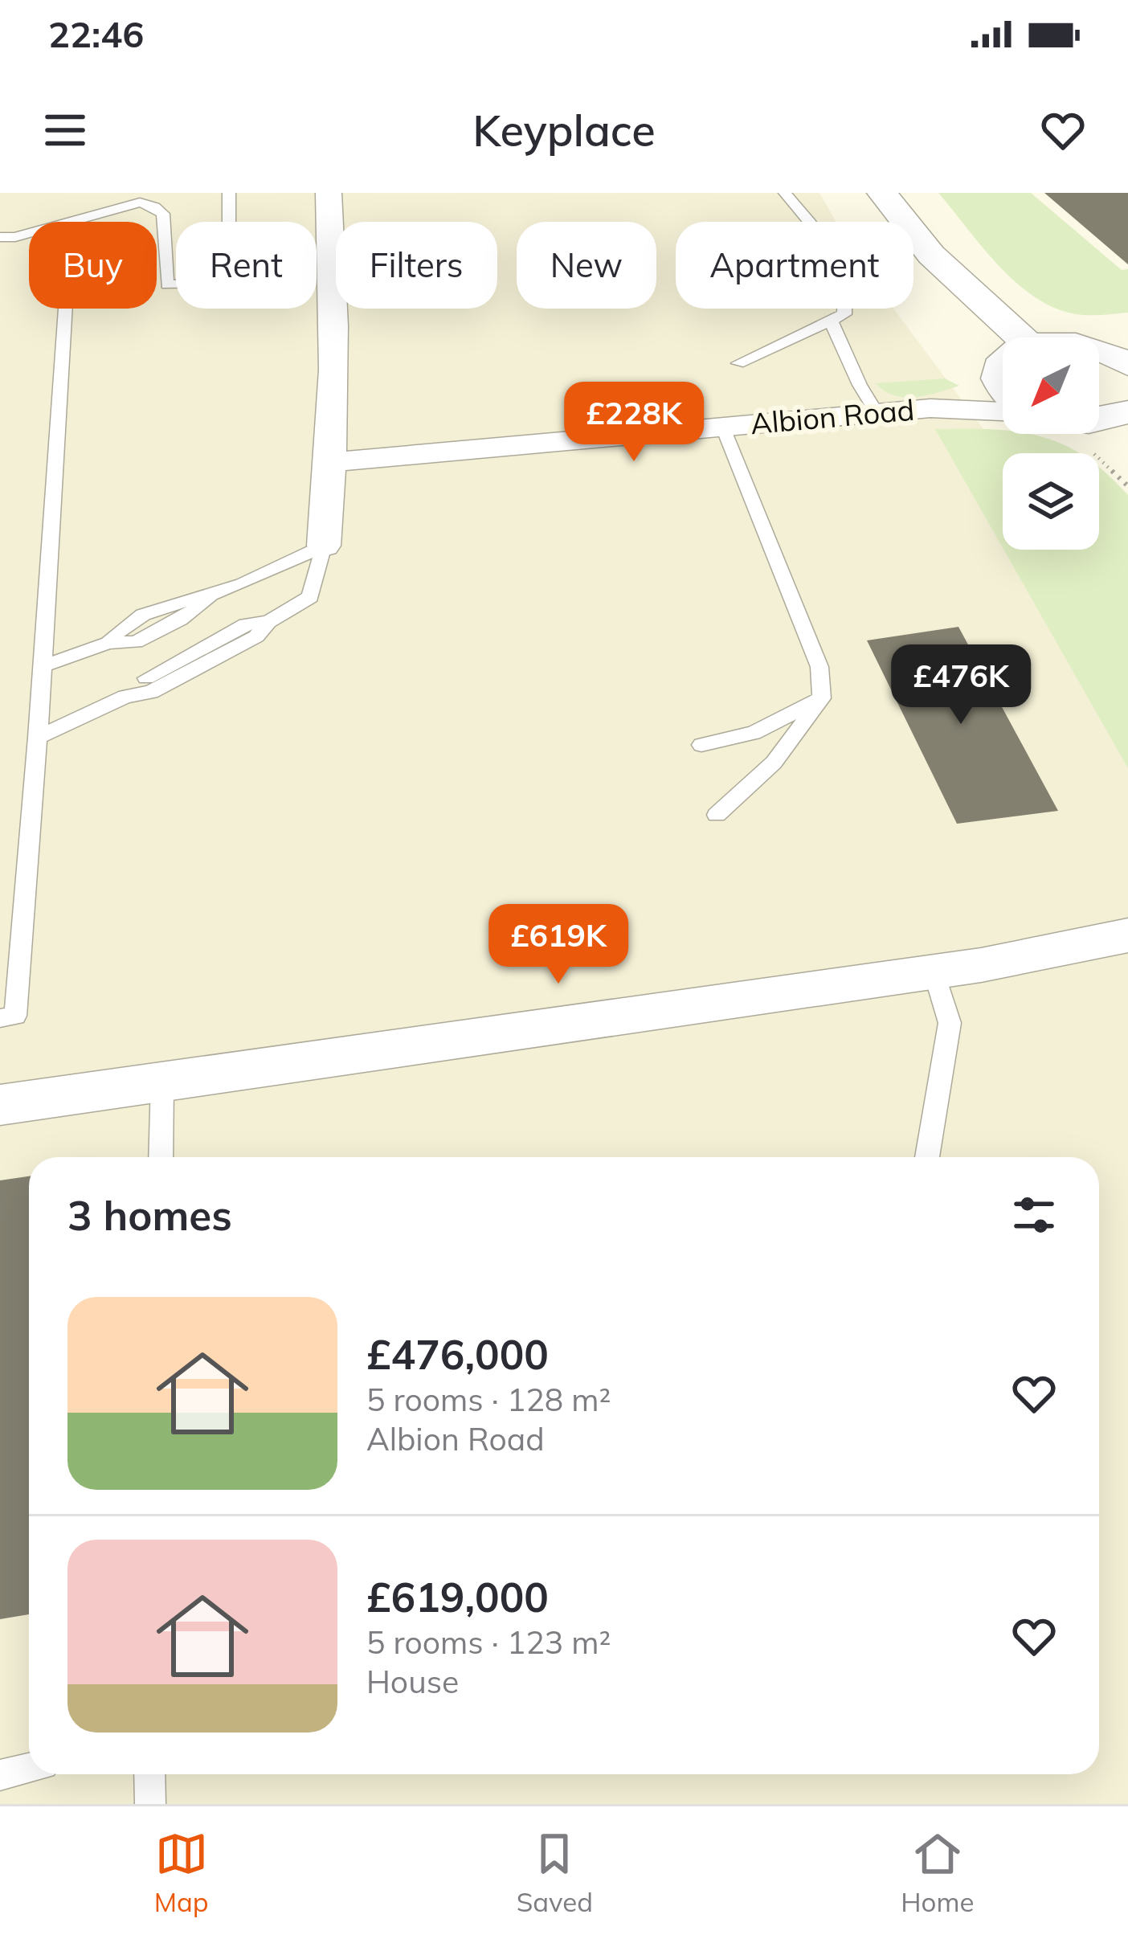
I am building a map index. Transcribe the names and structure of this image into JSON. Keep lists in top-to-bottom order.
{
  "streets": {
    "street": ["Albion Road"]
  },
  "north": "bottom left",
  "page": {
    "status": "22:46",
    "header": "Keyplace",
    "chip": [
      "Buy",
      "Rent",
      "Filters",
      "New",
      "Apartment"
    ],
    "price": ["£228K", "£476K", "£619K"],
    "heading": "3 homes",
    "list": [
      {
        "name": "£476,000",
        "note": "5 rooms · 128 m² · Albion Road"
      },
      {
        "name": "£619,000",
        "note": "5 rooms · 123 m² · House"
      }
    ],
    "tabs": ["Map", "Saved", "Home"]
  }
}
